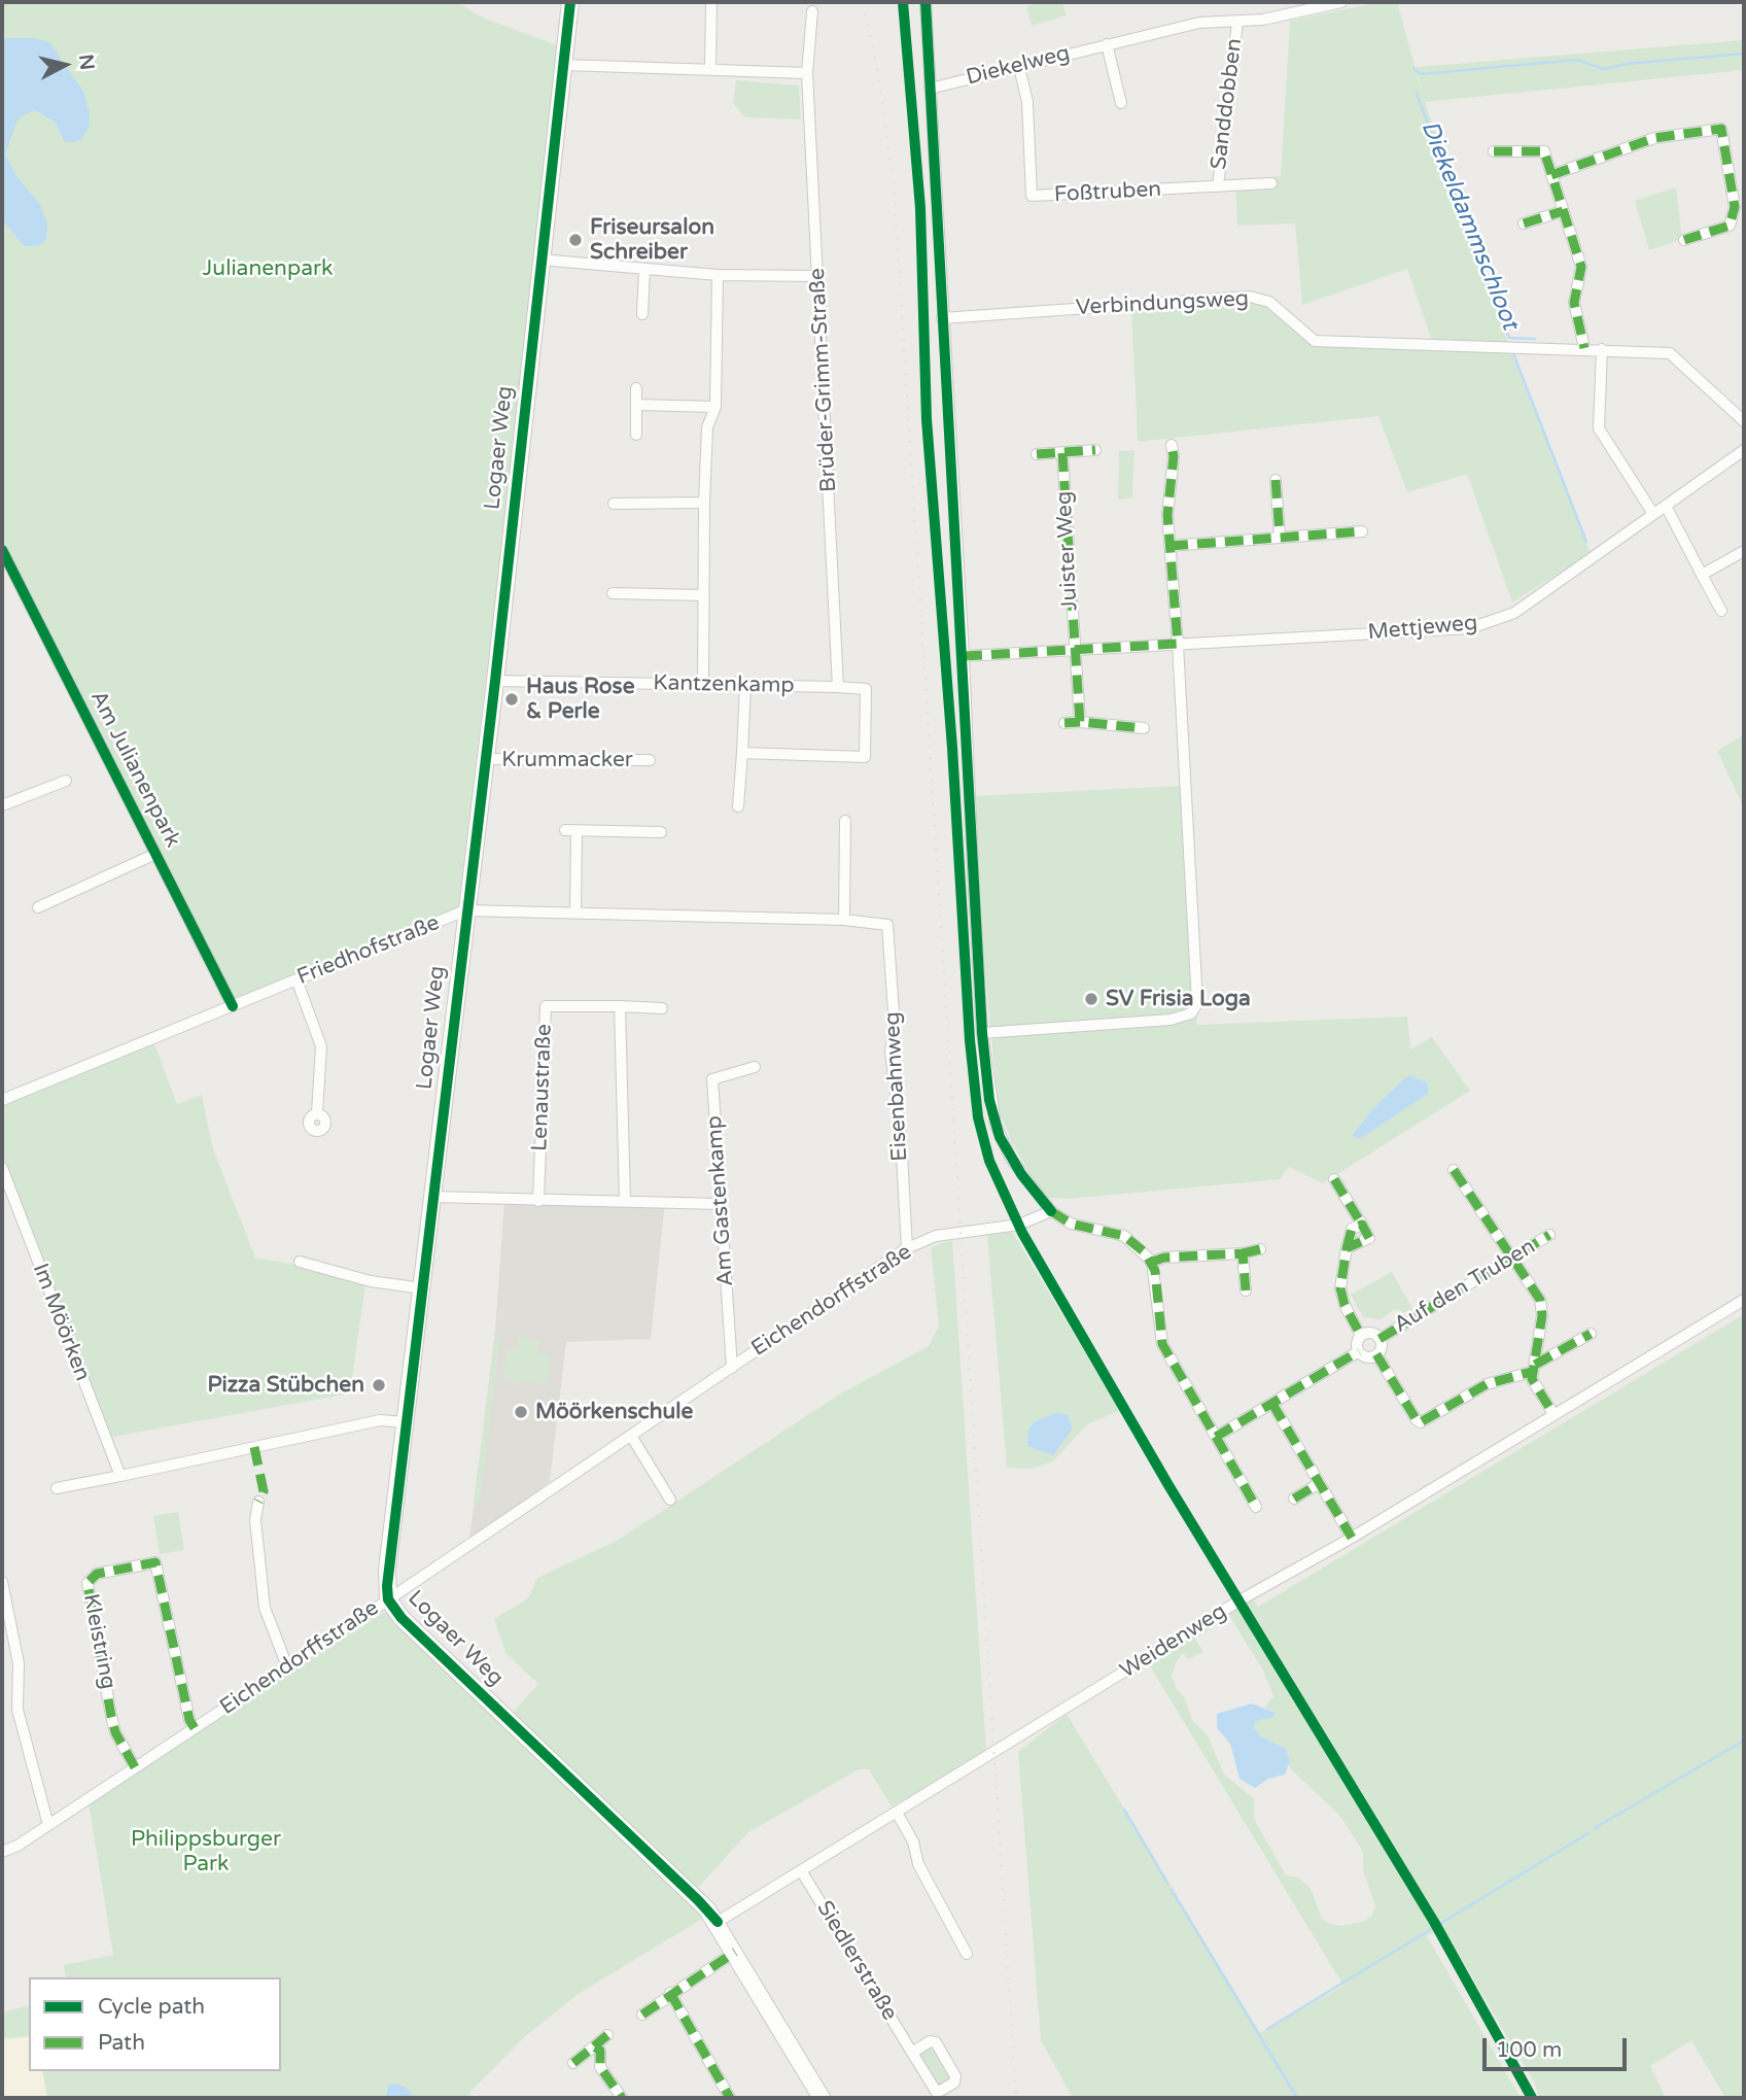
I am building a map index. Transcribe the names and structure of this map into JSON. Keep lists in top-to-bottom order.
{
  "streets": {
    "street": [
      "Diekelweg",
      "Sanddobben",
      "Foßtruben",
      "Verbindungsweg",
      "Brüder-Grimm-Straße",
      "Logaer Weg",
      "Juister Weg",
      "Mettjeweg",
      "Kantzenkamp",
      "Krummacker",
      "Am Julianenpark",
      "Friedhofstraße",
      "Eisenbahnweg",
      "Lenaustraße",
      "Am Gastenkamp",
      "Auf den Truben",
      "Eichendorffstraße",
      "Im Möörken",
      "Kleistring",
      "Weidenweg",
      "Siedlerstraße"
    ]
  },
  "crossings": [
    ["Diekelweg", "Sanddobben"],
    ["Diekelweg", "Foßtruben"],
    ["Sanddobben", "Foßtruben"],
    ["Brüder-Grimm-Straße", "Kantzenkamp"],
    ["Logaer Weg", "Kantzenkamp"],
    ["Logaer Weg", "Krummacker"],
    ["Logaer Weg", "Friedhofstraße"],
    ["Logaer Weg", "Eichendorffstraße"],
    ["Logaer Weg", "Weidenweg"],
    ["Juister Weg", "Mettjeweg"],
    ["Am Julianenpark", "Friedhofstraße"],
    ["Friedhofstraße", "Eisenbahnweg"],
    ["Eisenbahnweg", "Eichendorffstraße"],
    ["Am Gastenkamp", "Eichendorffstraße"],
    ["Eichendorffstraße", "Kleistring"],
    ["Weidenweg", "Siedlerstraße"]
  ],
  "water": ["Diekeldammschloot"],
  "parks": ["Julianenpark", "Philippsburger Park"],
  "places": [
    "Friseursalon Schreiber",
    "Haus Rose & Perle",
    "SV Frisia Loga",
    "Pizza Stübchen",
    "Möörkenschule"
  ],
  "legend": ["Cycle path", "Path"],
  "scale_bar": "100 m",
  "north": "right"
}
